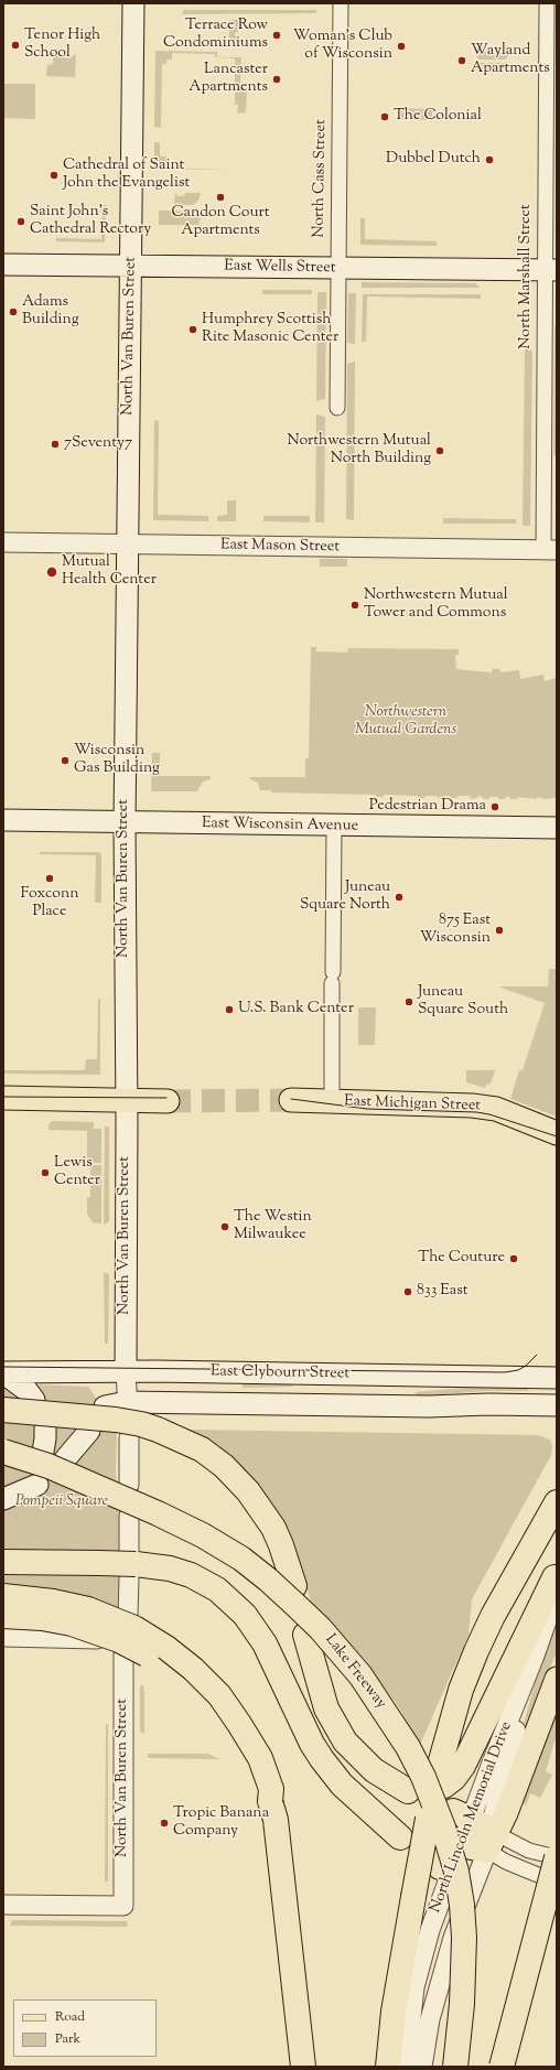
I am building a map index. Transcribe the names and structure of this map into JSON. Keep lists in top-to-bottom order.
{
  "streets": {
    "highway": ["Lake Freeway"],
    "main road": [
      "East Wells Street",
      "North Van Buren Street",
      "East Wisconsin Avenue",
      "East Michigan Street",
      "East Clybourn Street",
      "North Lincoln Memorial Drive"
    ],
    "street": ["North Cass Street", "North Marshall Street", "East Mason Street"]
  },
  "crossings": [
    ["North Cass Street", "East Wells Street"],
    ["East Wells Street", "North Marshall Street"],
    ["East Wells Street", "North Van Buren Street"],
    ["North Marshall Street", "East Mason Street"],
    ["North Van Buren Street", "East Mason Street"],
    ["North Van Buren Street", "East Wisconsin Avenue"],
    ["North Van Buren Street", "East Clybourn Street"]
  ],
  "parks": ["Northwestern Mutual Gardens", "Pompeii Square"],
  "places": [
    "Terrace Row Condominiums",
    "Tenor High School",
    "Woman's Club of Wisconsin",
    "Wayland Apartments",
    "Lancaster Apartments",
    "The Colonial",
    "Dubbel Dutch",
    "Cathedral of Saint John the Evangelist",
    "Candon Court Apartments",
    "Saint John's Cathedral Rectory",
    "Adams Building",
    "Humphrey Scottish Rite Masonic Center",
    "7Seventy7",
    "Northwestern Mutual North Building",
    "Mutual Health Center",
    "Northwestern Mutual Tower and Commons",
    "Wisconsin Gas Building",
    "Pedestrian Drama",
    "Foxconn Place",
    "Juneau Square North",
    "875 East Wisconsin",
    "Juneau Square South",
    "U.S. Bank Center",
    "Lewis Center",
    "The Westin Milwaukee",
    "The Couture",
    "833 East",
    "Tropic Banana Company"
  ],
  "legend": ["Road", "Park"]
}
